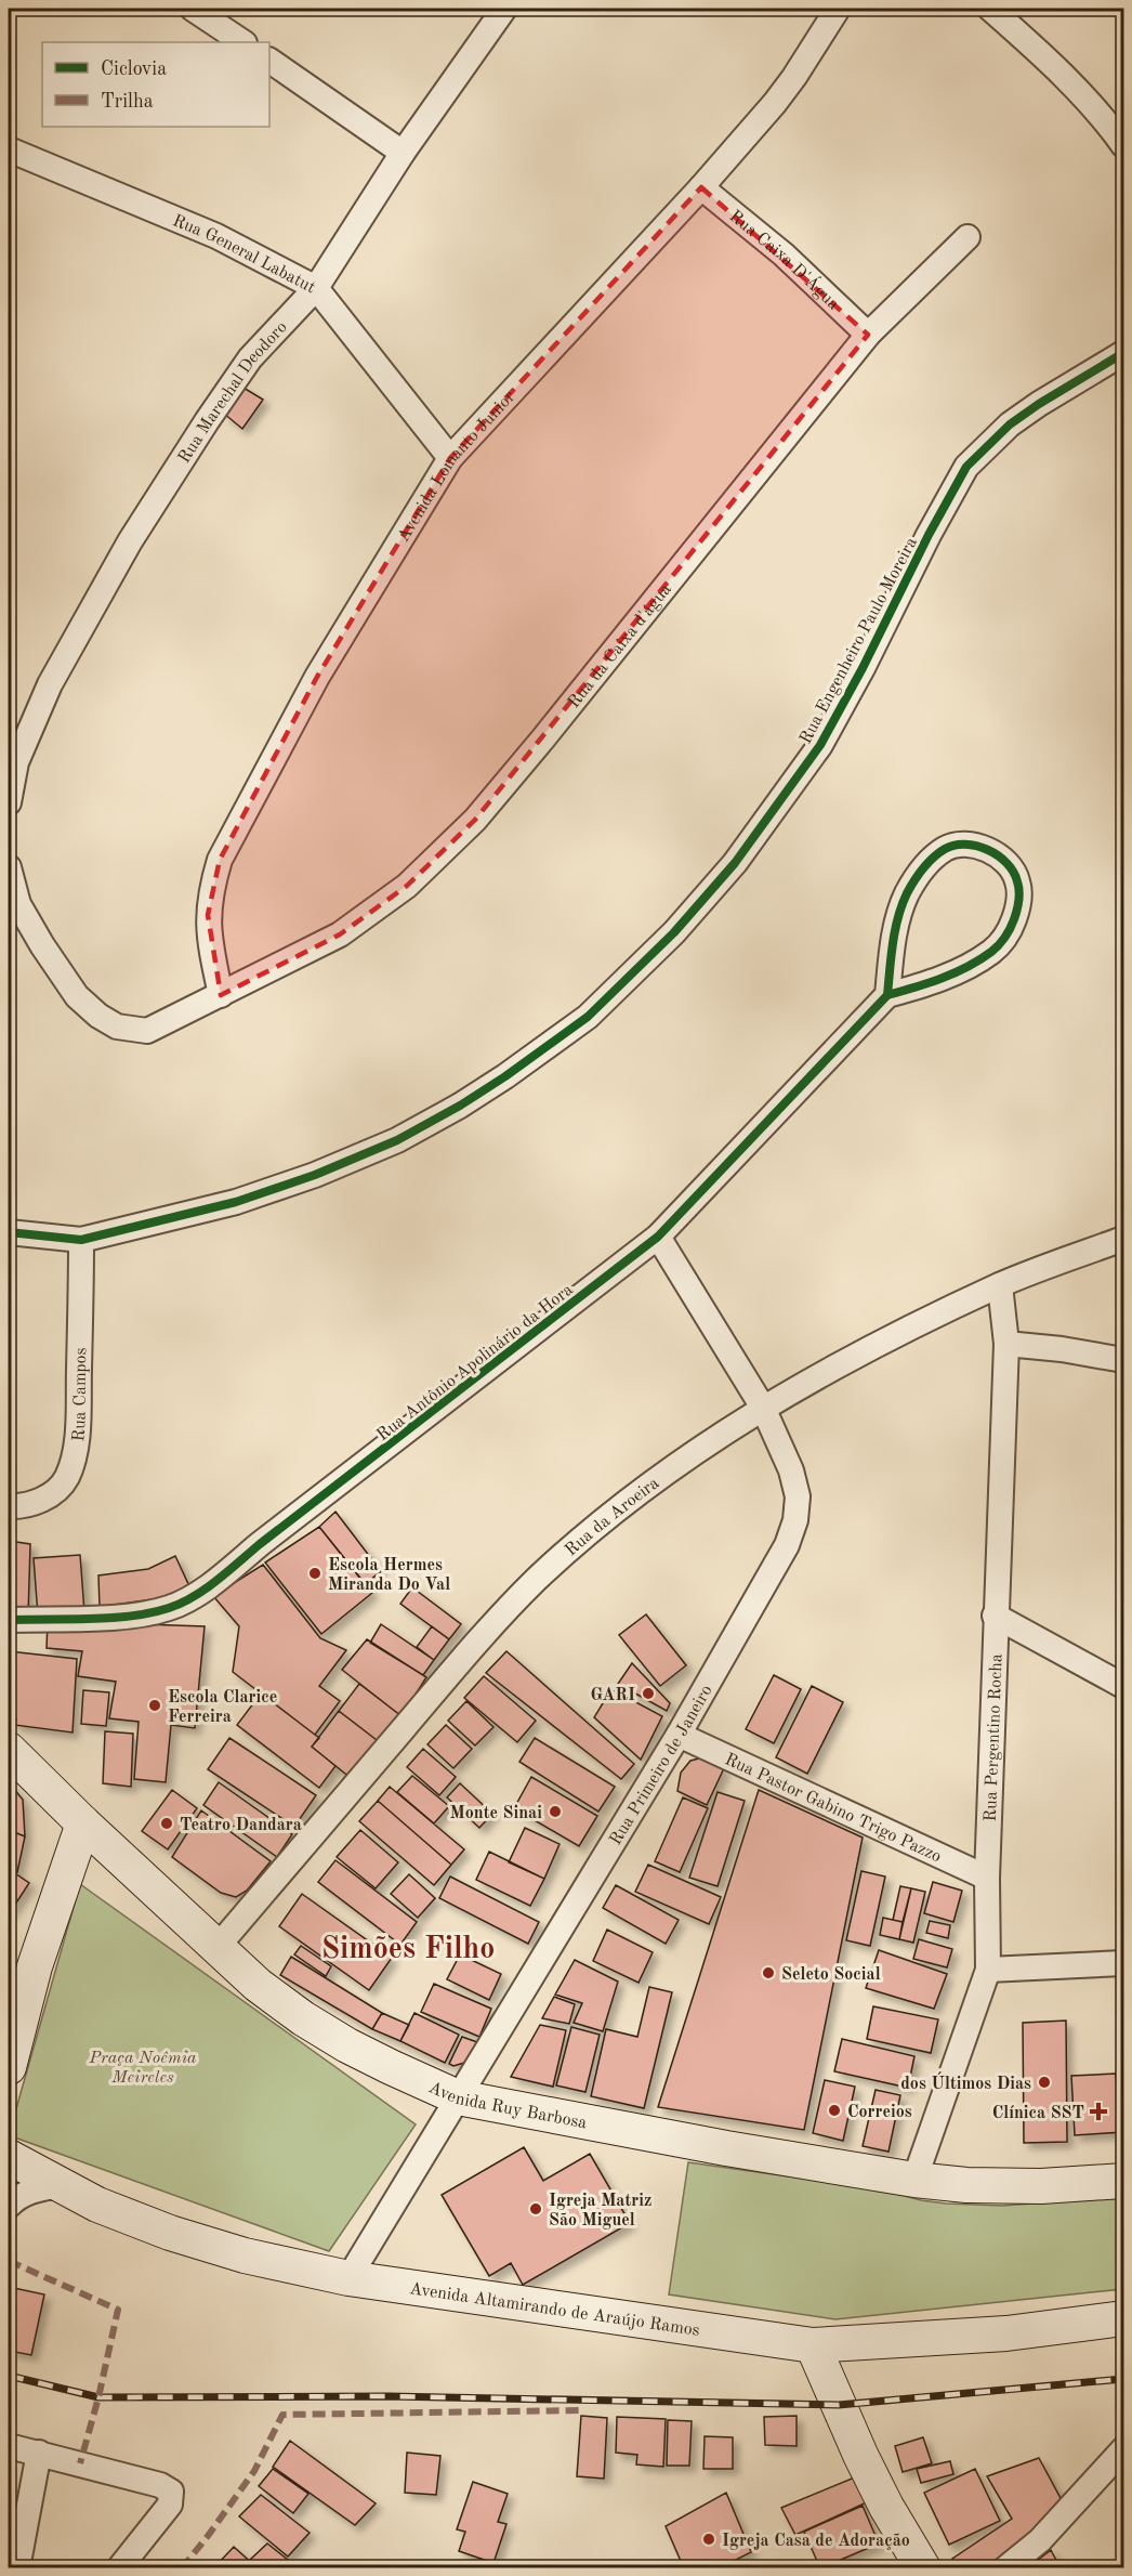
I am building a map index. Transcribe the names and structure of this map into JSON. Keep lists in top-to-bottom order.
{
  "streets": {
    "main road": ["Avenida Ruy Barbosa", "Avenida Altamirando de Araújo Ramos"],
    "street": [
      "Rua General Labatut",
      "Rua Caixa D'Água",
      "Rua Marechal Deodoro",
      "Avenida Lomanto Junior",
      "Rua Engenheiro Paulo Moreira",
      "Rua da Caixa d'água",
      "Rua Antônio Apolinário da Hora",
      "Rua Campos",
      "Rua da Aroeira",
      "Rua Pergentino Rocha",
      "Rua Primeiro de Janeiro",
      "Rua Pastor Gabino Trigo Pazzo"
    ]
  },
  "crossings": [
    ["Rua General Labatut", "Rua Marechal Deodoro"],
    ["Rua General Labatut", "Avenida Lomanto Junior"],
    ["Rua Caixa D'Água", "Avenida Lomanto Junior"],
    ["Rua Caixa D'Água", "Rua da Caixa d'água"],
    ["Avenida Lomanto Junior", "Rua da Caixa d'água"],
    ["Rua Engenheiro Paulo Moreira", "Rua Campos"],
    ["Rua Antônio Apolinário da Hora", "Rua Primeiro de Janeiro"],
    ["Rua da Aroeira", "Rua Pergentino Rocha"],
    ["Rua da Aroeira", "Rua Primeiro de Janeiro"],
    ["Rua da Aroeira", "Avenida Ruy Barbosa"],
    ["Rua Pergentino Rocha", "Rua Pastor Gabino Trigo Pazzo"],
    ["Rua Pergentino Rocha", "Avenida Ruy Barbosa"],
    ["Rua Primeiro de Janeiro", "Rua Pastor Gabino Trigo Pazzo"],
    ["Rua Primeiro de Janeiro", "Avenida Ruy Barbosa"],
    ["Rua Primeiro de Janeiro", "Avenida Altamirando de Araújo Ramos"]
  ],
  "districts": ["Simões Filho"],
  "parks": ["Praça Noêmia Meireles"],
  "places": {
    "other": [
      "Escola Hermes Miranda Do Val",
      "GARI",
      "Escola Clarice Ferreira",
      "Monte Sinai",
      "Teatro Dandara",
      "Seleto Social",
      "dos Últimos Dias",
      "Correios",
      "Igreja Matriz São Miguel",
      "Igreja Casa de Adoração"
    ],
    "health": ["Clínica SST"]
  },
  "legend": ["Ciclovia", "Trilha"]
}
